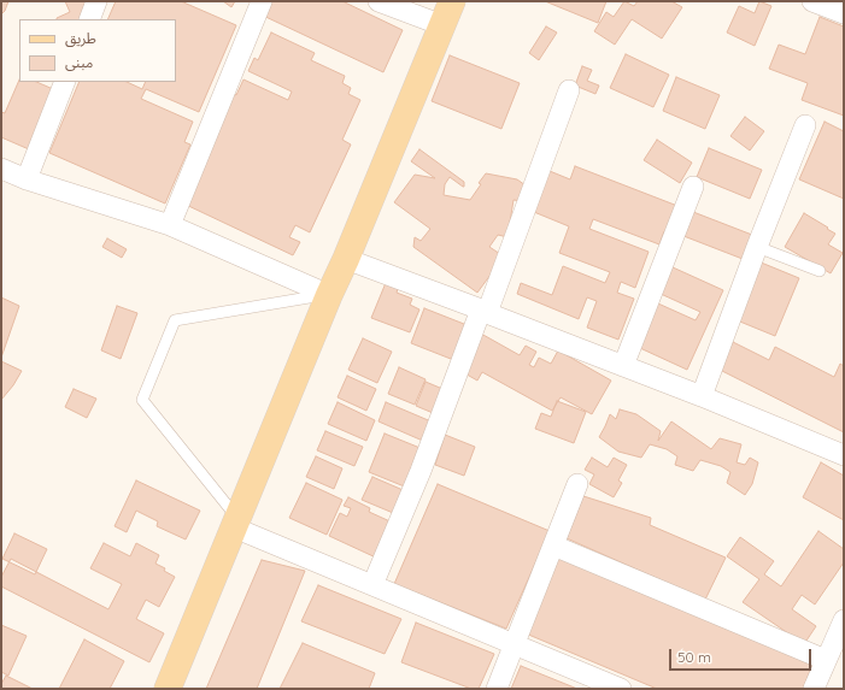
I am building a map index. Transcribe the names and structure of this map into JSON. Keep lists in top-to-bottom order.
{
  "legend": ["طريق", "مبنى"],
  "scale_bar": "50 m"
}
